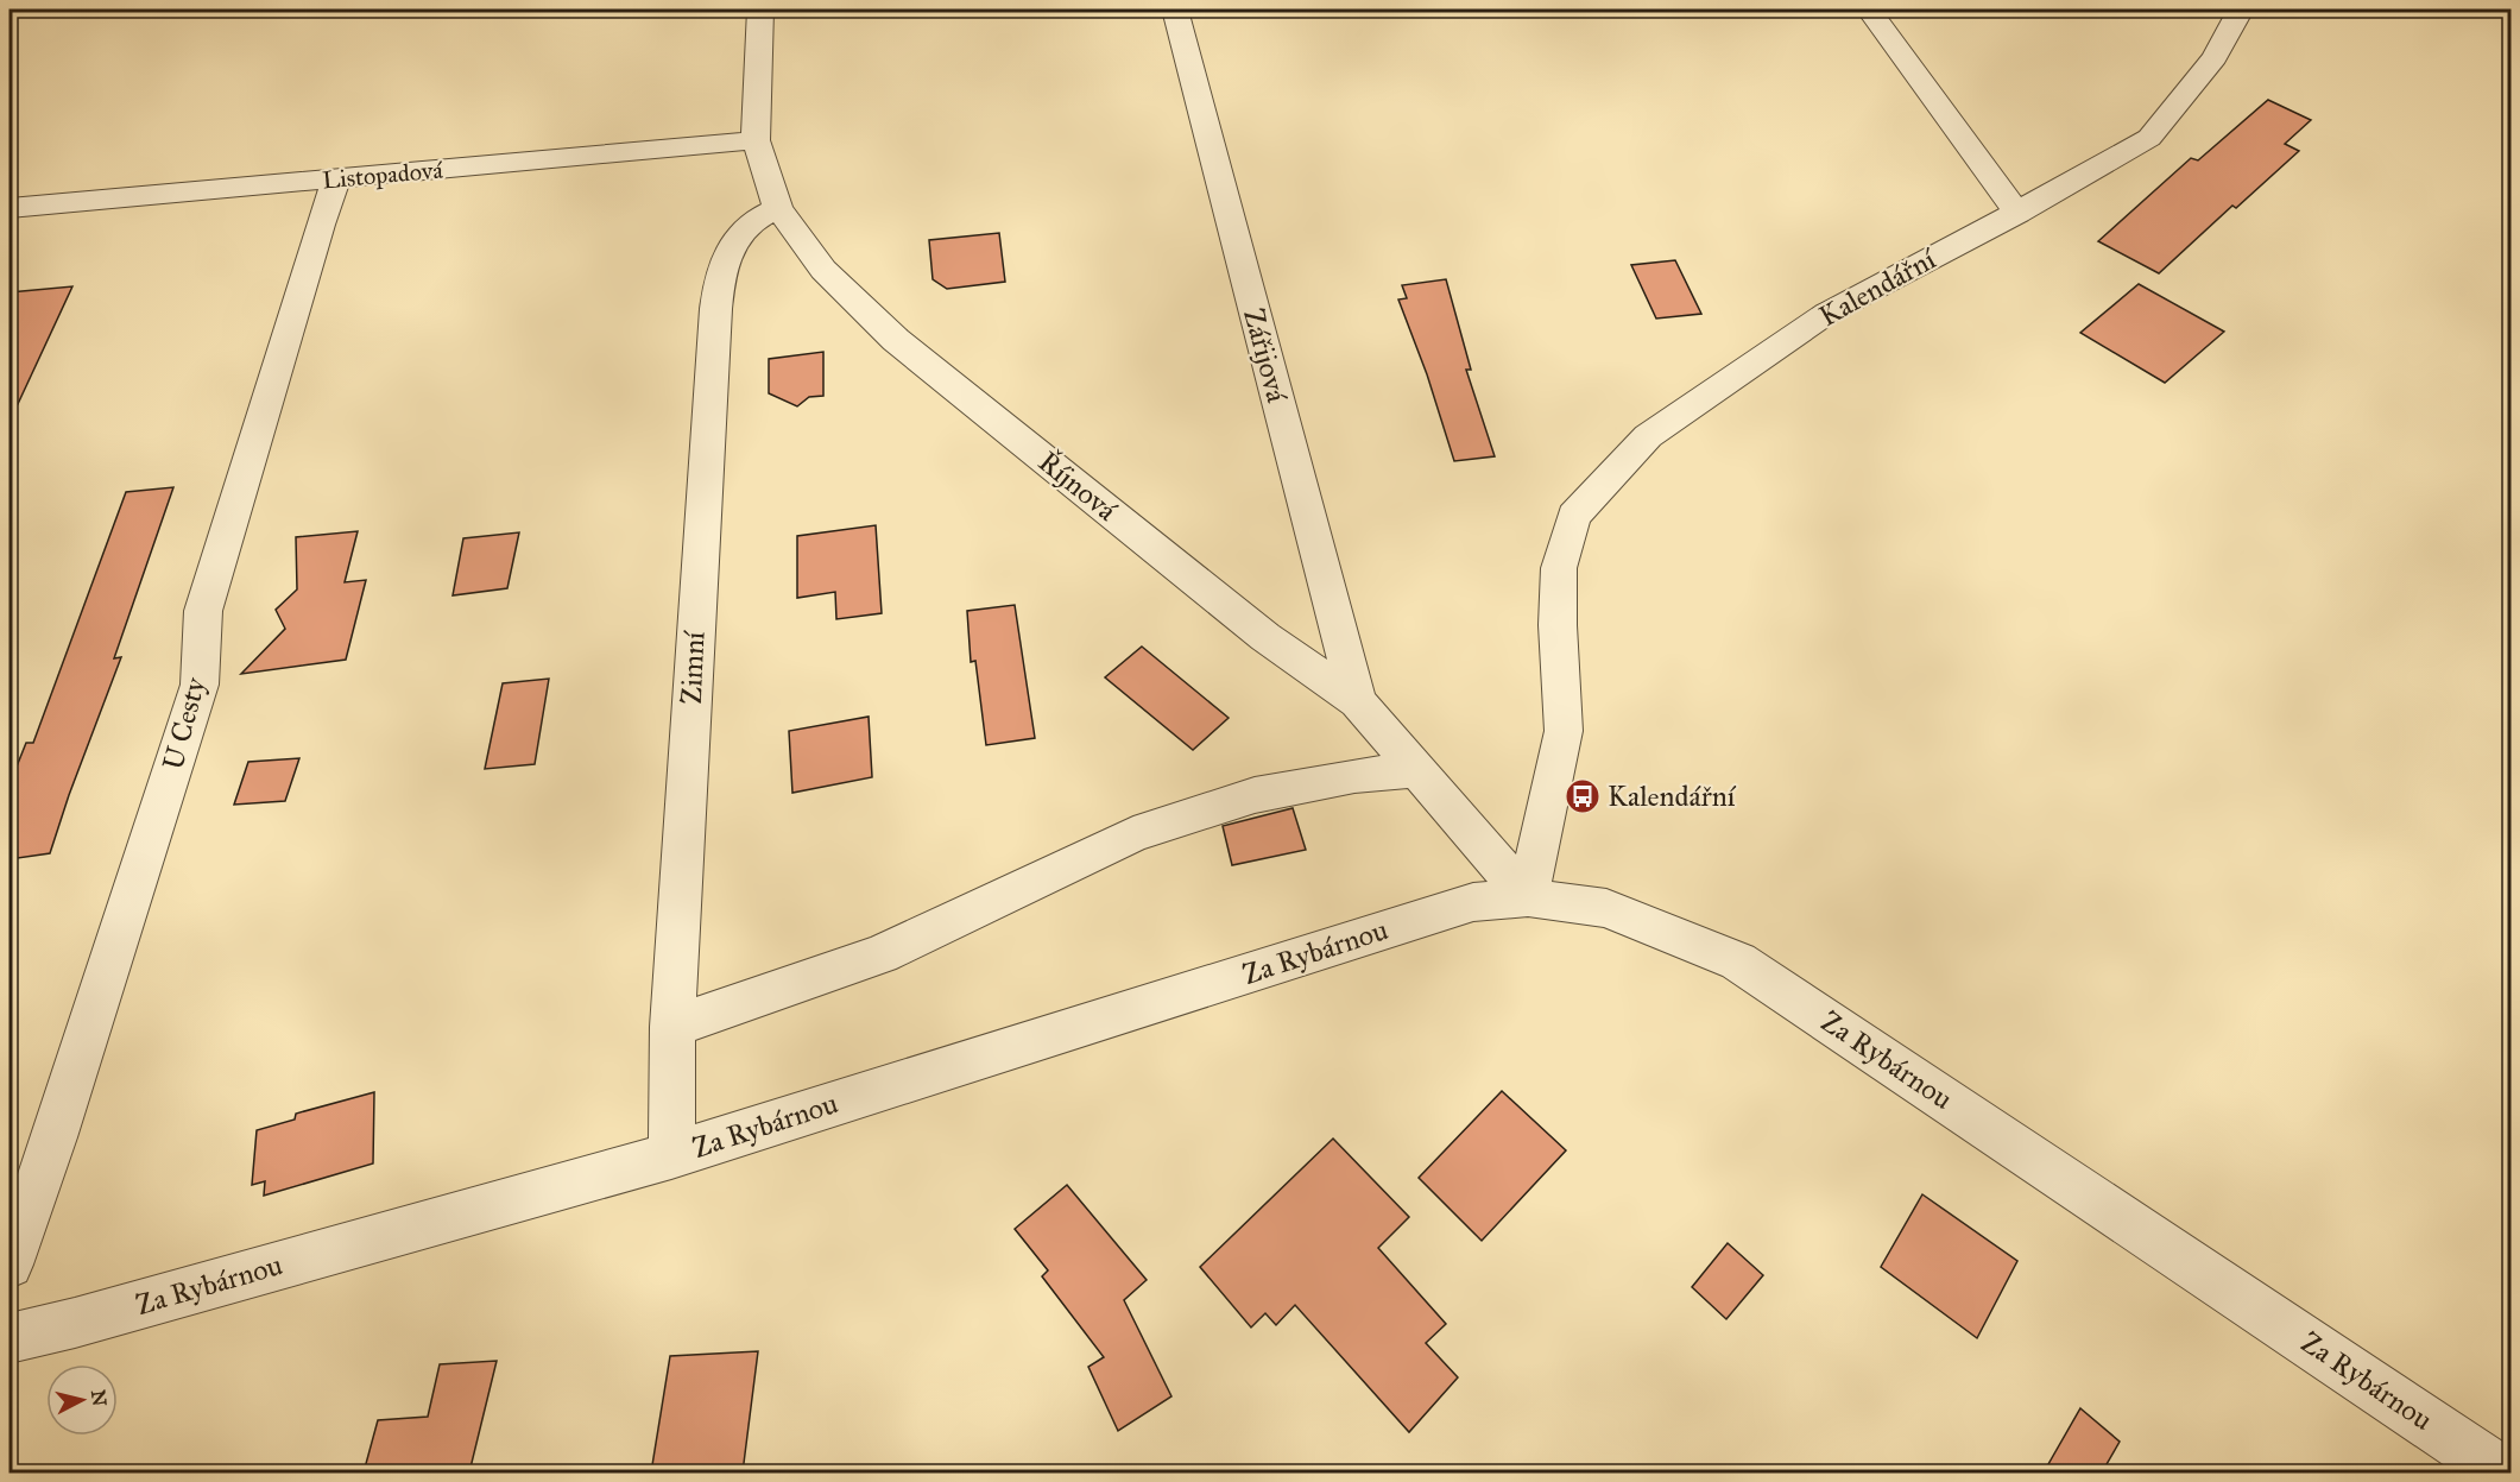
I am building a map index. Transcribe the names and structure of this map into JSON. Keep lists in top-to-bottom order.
{
  "streets": {
    "street": [
      "Listopadová",
      "Kalendářní",
      "Zářijová",
      "Říjnová",
      "Zimní",
      "U Cesty",
      "Za Rybárnou"
    ]
  },
  "crossings": [
    ["Listopadová", "Říjnová"],
    ["Listopadová", "U Cesty"],
    ["Kalendářní", "Říjnová"],
    ["Kalendářní", "Za Rybárnou"],
    ["Zářijová", "Říjnová"],
    ["Říjnová", "Zimní"],
    ["Říjnová", "Za Rybárnou"],
    ["Zimní", "Za Rybárnou"]
  ],
  "places": {
    "bus stop": ["Kalendářní"]
  },
  "north": "right"
}
